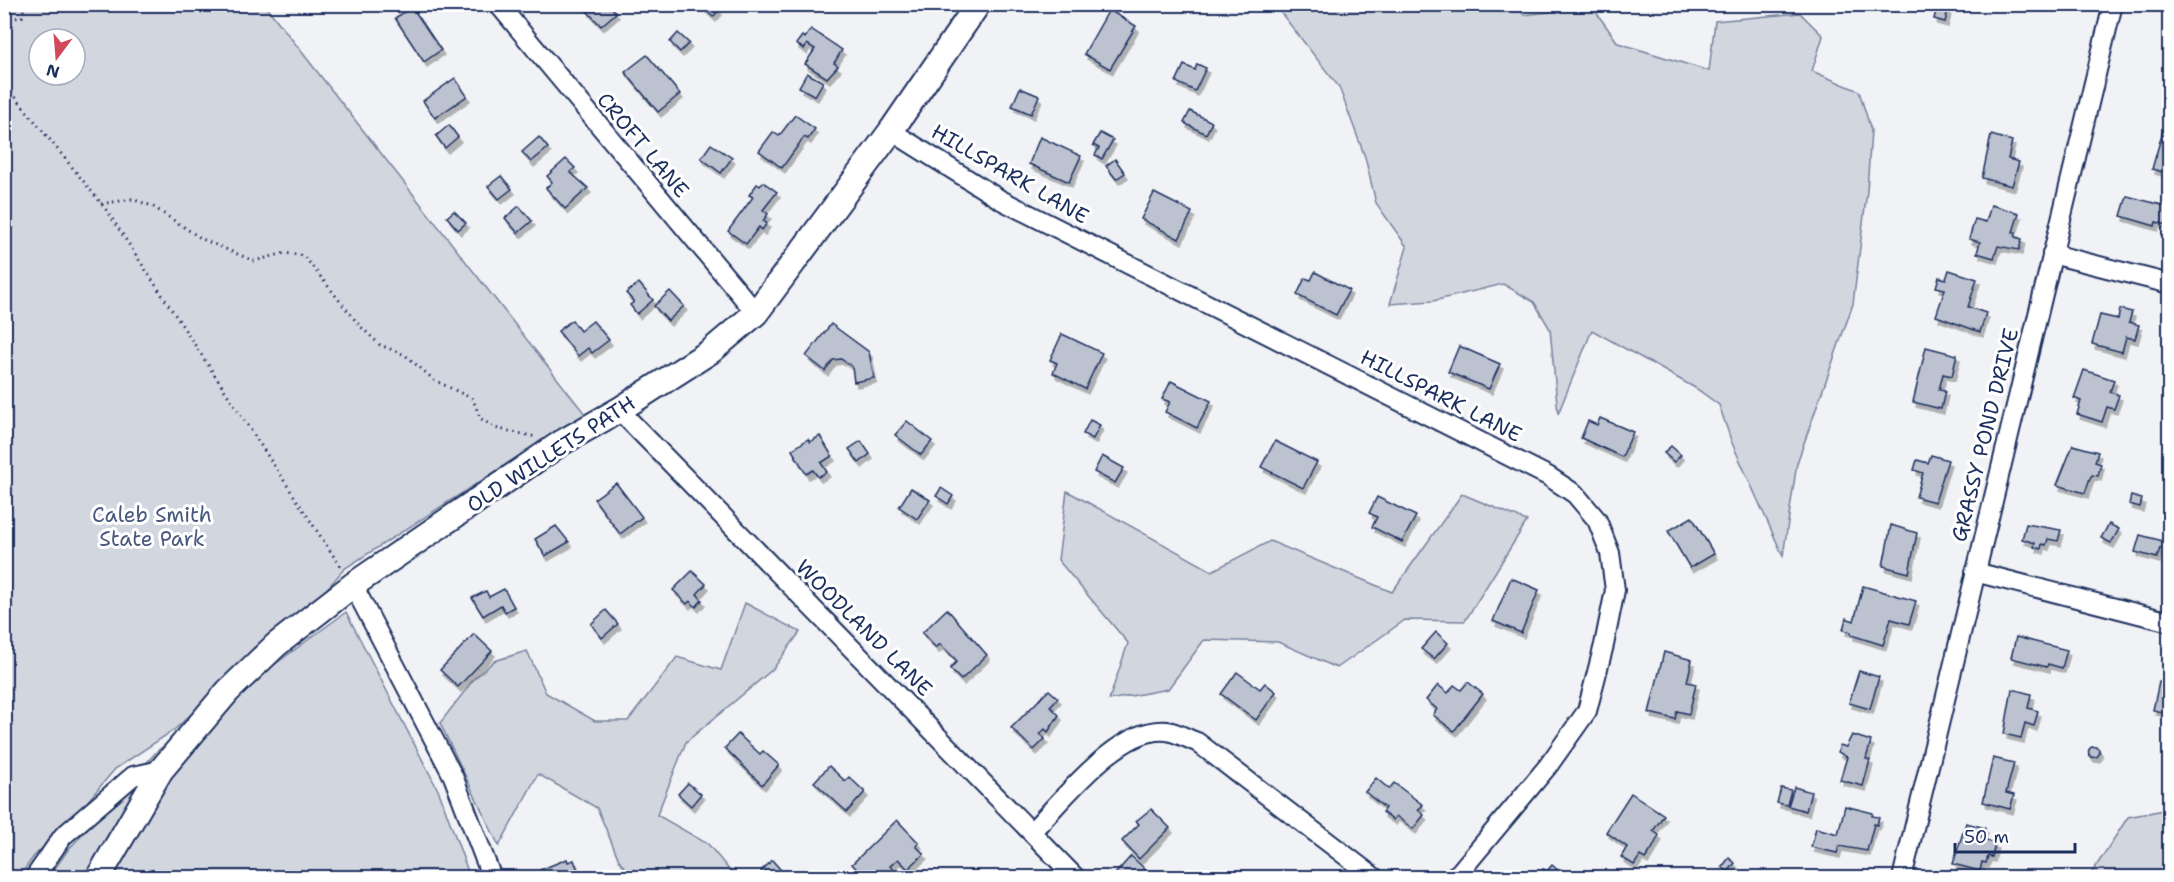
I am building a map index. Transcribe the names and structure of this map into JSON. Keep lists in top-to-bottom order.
{
  "streets": {
    "main road": ["OLD WILLETS PATH"],
    "street": [
      "CROFT LANE",
      "HILLSPARK LANE",
      "GRASSY POND DRIVE",
      "WOODLAND LANE"
    ]
  },
  "crossings": [
    ["CROFT LANE", "OLD WILLETS PATH"],
    ["HILLSPARK LANE", "OLD WILLETS PATH"],
    ["OLD WILLETS PATH", "WOODLAND LANE"]
  ],
  "parks": ["Caleb Smith State Park"],
  "scale_bar": "50 m",
  "north": "bottom"
}
